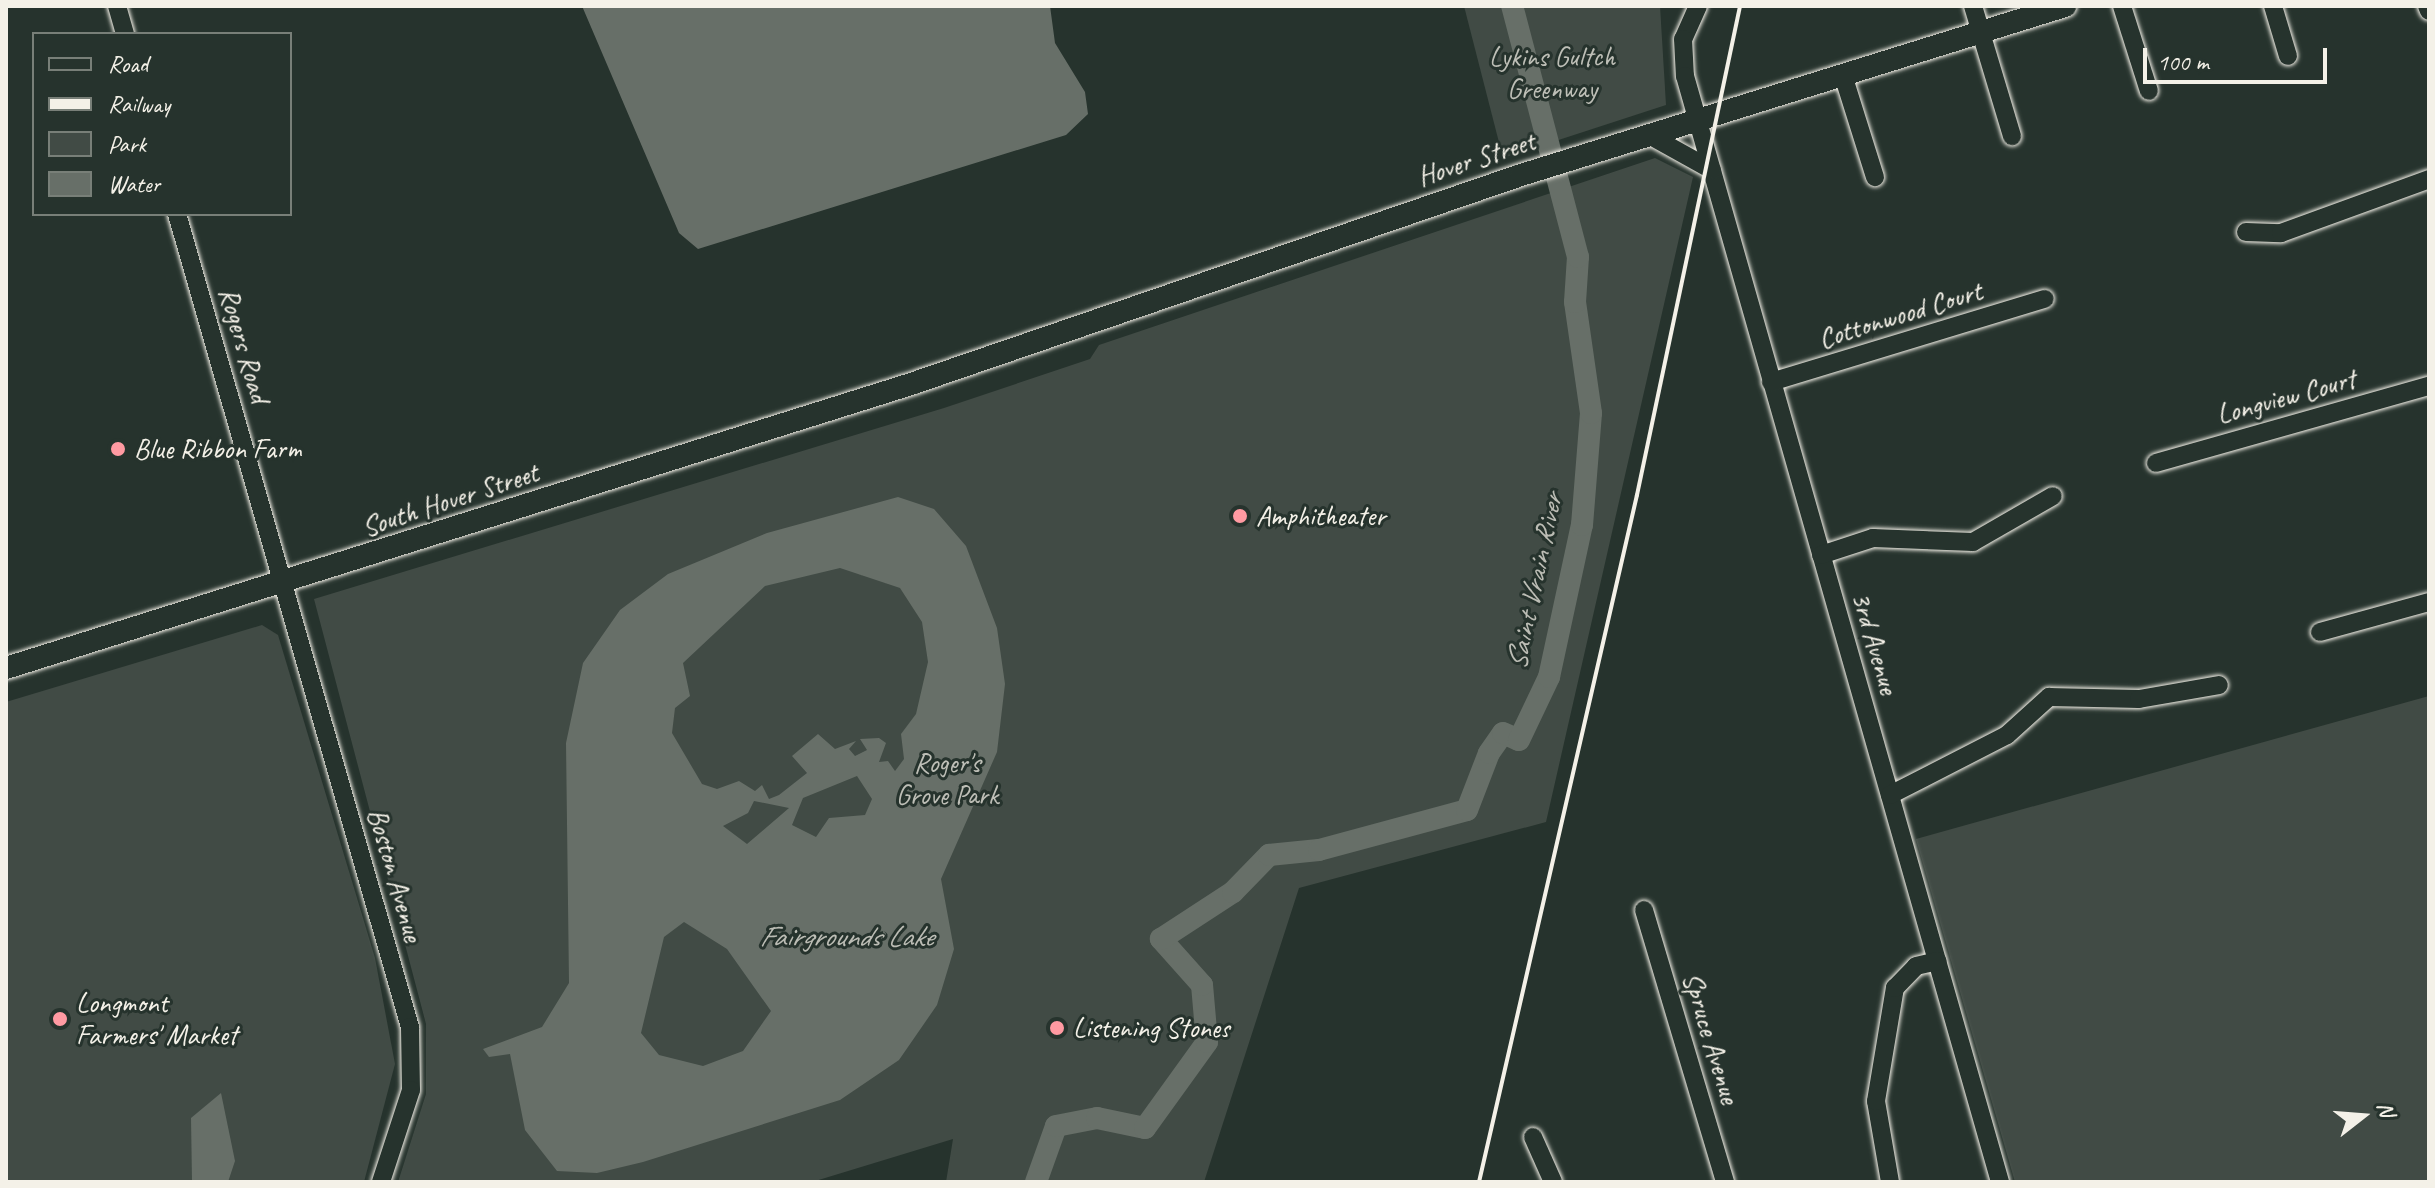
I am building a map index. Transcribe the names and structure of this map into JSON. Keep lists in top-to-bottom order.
{
  "streets": {
    "main road": ["Hover Street", "South Hover Street"],
    "street": [
      "Cottonwood Court",
      "Rogers Road",
      "Longview Court",
      "3rd Avenue",
      "Boston Avenue",
      "Spruce Avenue"
    ]
  },
  "crossings": [
    ["Hover Street", "South Hover Street"],
    ["Hover Street", "3rd Avenue"],
    ["Cottonwood Court", "3rd Avenue"],
    ["Rogers Road", "South Hover Street"],
    ["Rogers Road", "Boston Avenue"],
    ["South Hover Street", "Boston Avenue"]
  ],
  "water": ["Saint Vrain River", "Fairgrounds Lake"],
  "parks": ["Lykins Gultch Greenway", "Roger's Grove Park"],
  "places": [
    "Blue Ribbon Farm",
    "Amphitheater",
    "Longmont Farmers' Market",
    "Listening Stones"
  ],
  "legend": [
    "Road",
    "Railway",
    "Park",
    "Water"
  ],
  "scale_bar": "100 m",
  "north": "right"
}
